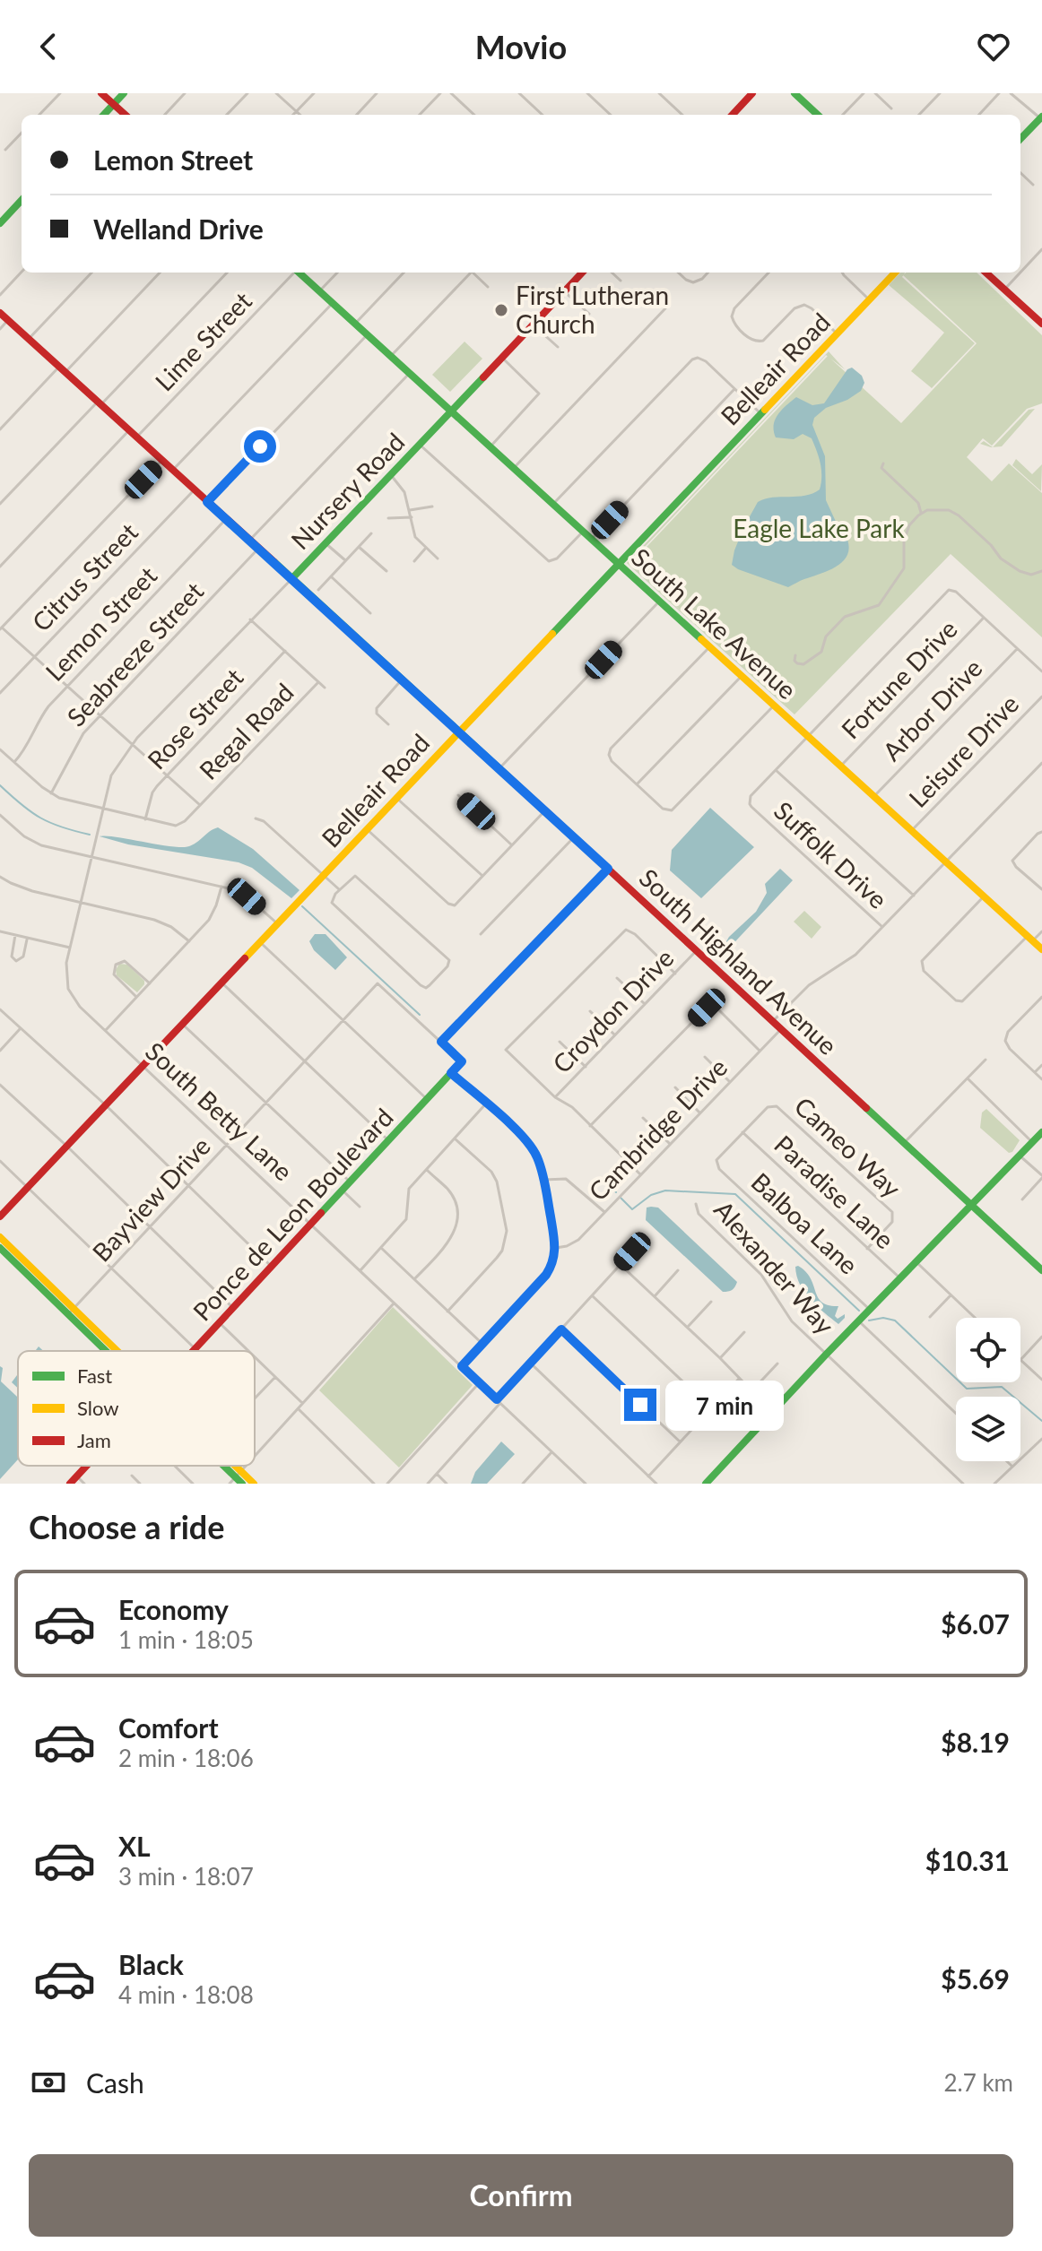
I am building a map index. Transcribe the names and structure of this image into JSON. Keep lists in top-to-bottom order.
{
  "streets": {
    "street": [
      "Lime Street",
      "Belleair Road",
      "Nursery Road",
      "Citrus Street",
      "Lemon Street",
      "South Lake Avenue",
      "Seabreeze Street",
      "Fortune Drive",
      "Arbor Drive",
      "Rose Street",
      "Regal Road",
      "Leisure Drive",
      "Suffolk Drive",
      "South Highland Avenue",
      "Croydon Drive",
      "South Betty Lane",
      "Cambridge Drive",
      "Cameo Way",
      "Paradise Lane",
      "Bayview Drive",
      "Ponce de Leon Boulevard",
      "Balboa Lane",
      "Alexander Way"
    ]
  },
  "crossings": [
    ["Lime Street", "South Highland Avenue"],
    ["Belleair Road", "South Lake Avenue"],
    ["Belleair Road", "South Highland Avenue"],
    ["Belleair Road", "South Betty Lane"],
    ["Nursery Road", "South Lake Avenue"],
    ["Nursery Road", "South Highland Avenue"],
    ["Nursery Road", "South Betty Lane"],
    ["Citrus Street", "South Highland Avenue"],
    ["Lemon Street", "South Highland Avenue"],
    ["South Lake Avenue", "Fortune Drive"],
    ["South Lake Avenue", "Arbor Drive"],
    ["South Lake Avenue", "Leisure Drive"],
    ["South Lake Avenue", "Suffolk Drive"],
    ["Seabreeze Street", "South Highland Avenue"],
    ["Fortune Drive", "Suffolk Drive"],
    ["Rose Street", "Regal Road"],
    ["South Highland Avenue", "Croydon Drive"],
    ["South Highland Avenue", "Cambridge Drive"],
    ["South Betty Lane", "Bayview Drive"],
    ["South Betty Lane", "Ponce de Leon Boulevard"],
    ["Cameo Way", "Paradise Lane"],
    ["Cameo Way", "Balboa Lane"]
  ],
  "parks": ["Eagle Lake Park"],
  "places": ["First Lutheran Church"],
  "legend": ["Fast", "Slow", "Jam"],
  "page": {
    "header": "Movio",
    "banner": ["Lemon Street", "Welland Drive"],
    "bubble": "7 min",
    "heading": "Choose a ride",
    "list": [
      {
        "name": "Economy",
        "note": "1 min · 18:05",
        "value": "$6.07"
      },
      {
        "name": "Comfort",
        "note": "2 min · 18:06",
        "value": "$8.19"
      },
      {
        "name": "XL",
        "note": "3 min · 18:07",
        "value": "$10.31"
      },
      {
        "name": "Black",
        "note": "4 min · 18:08",
        "value": "$5.69"
      }
    ],
    "pay": ["Cash", "2.7 km"],
    "buttons": "Confirm"
  }
}
